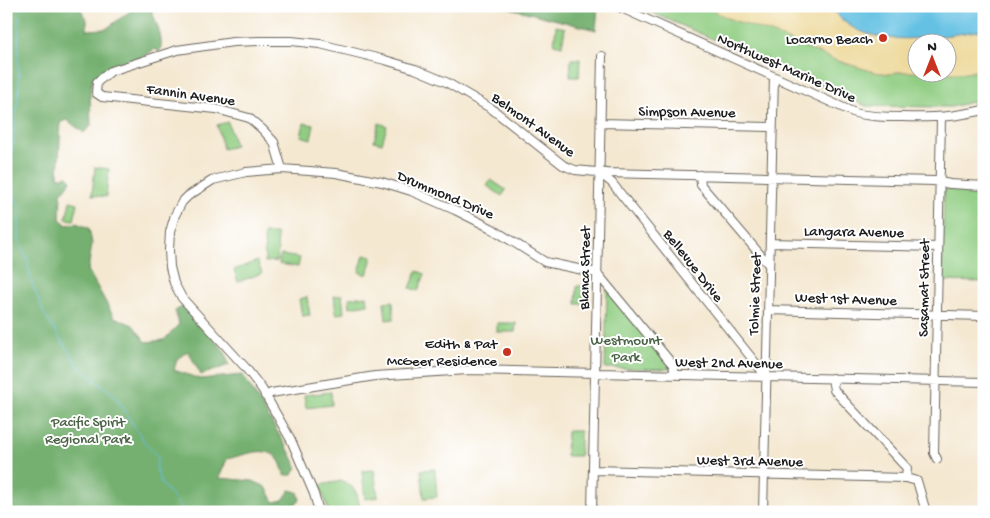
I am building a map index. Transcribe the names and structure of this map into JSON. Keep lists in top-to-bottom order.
{
  "streets": {
    "street": [
      "Northwest Marine Drive",
      "Fannin Avenue",
      "Simpson Avenue",
      "Belmont Avenue",
      "Drummond Drive",
      "Langara Avenue",
      "Bellevue Drive",
      "Blanca Street",
      "Sasamat Street",
      "Tolmie Street",
      "West 1st Avenue",
      "West 2nd Avenue",
      "West 3rd Avenue"
    ]
  },
  "crossings": [
    ["Northwest Marine Drive", "Sasamat Street"],
    ["Northwest Marine Drive", "Tolmie Street"],
    ["Fannin Avenue", "Belmont Avenue"],
    ["Fannin Avenue", "Drummond Drive"],
    ["Simpson Avenue", "Blanca Street"],
    ["Simpson Avenue", "Tolmie Street"],
    ["Belmont Avenue", "Bellevue Drive"],
    ["Belmont Avenue", "Blanca Street"],
    ["Belmont Avenue", "Sasamat Street"],
    ["Belmont Avenue", "Tolmie Street"],
    ["Drummond Drive", "Blanca Street"],
    ["Drummond Drive", "West 2nd Avenue"],
    ["Langara Avenue", "Sasamat Street"],
    ["Langara Avenue", "Tolmie Street"],
    ["Bellevue Drive", "Blanca Street"],
    ["Bellevue Drive", "Tolmie Street"],
    ["Bellevue Drive", "West 2nd Avenue"],
    ["Blanca Street", "West 2nd Avenue"],
    ["Blanca Street", "West 3rd Avenue"],
    ["Sasamat Street", "West 1st Avenue"],
    ["Sasamat Street", "West 2nd Avenue"],
    ["Tolmie Street", "West 1st Avenue"],
    ["Tolmie Street", "West 2nd Avenue"],
    ["Tolmie Street", "West 3rd Avenue"]
  ],
  "parks": ["Westmount Park", "Pacific Spirit Regional Park"],
  "places": ["Locarno Beach", "Edith & Pat McGeer Residence"],
  "north": "top"
}
